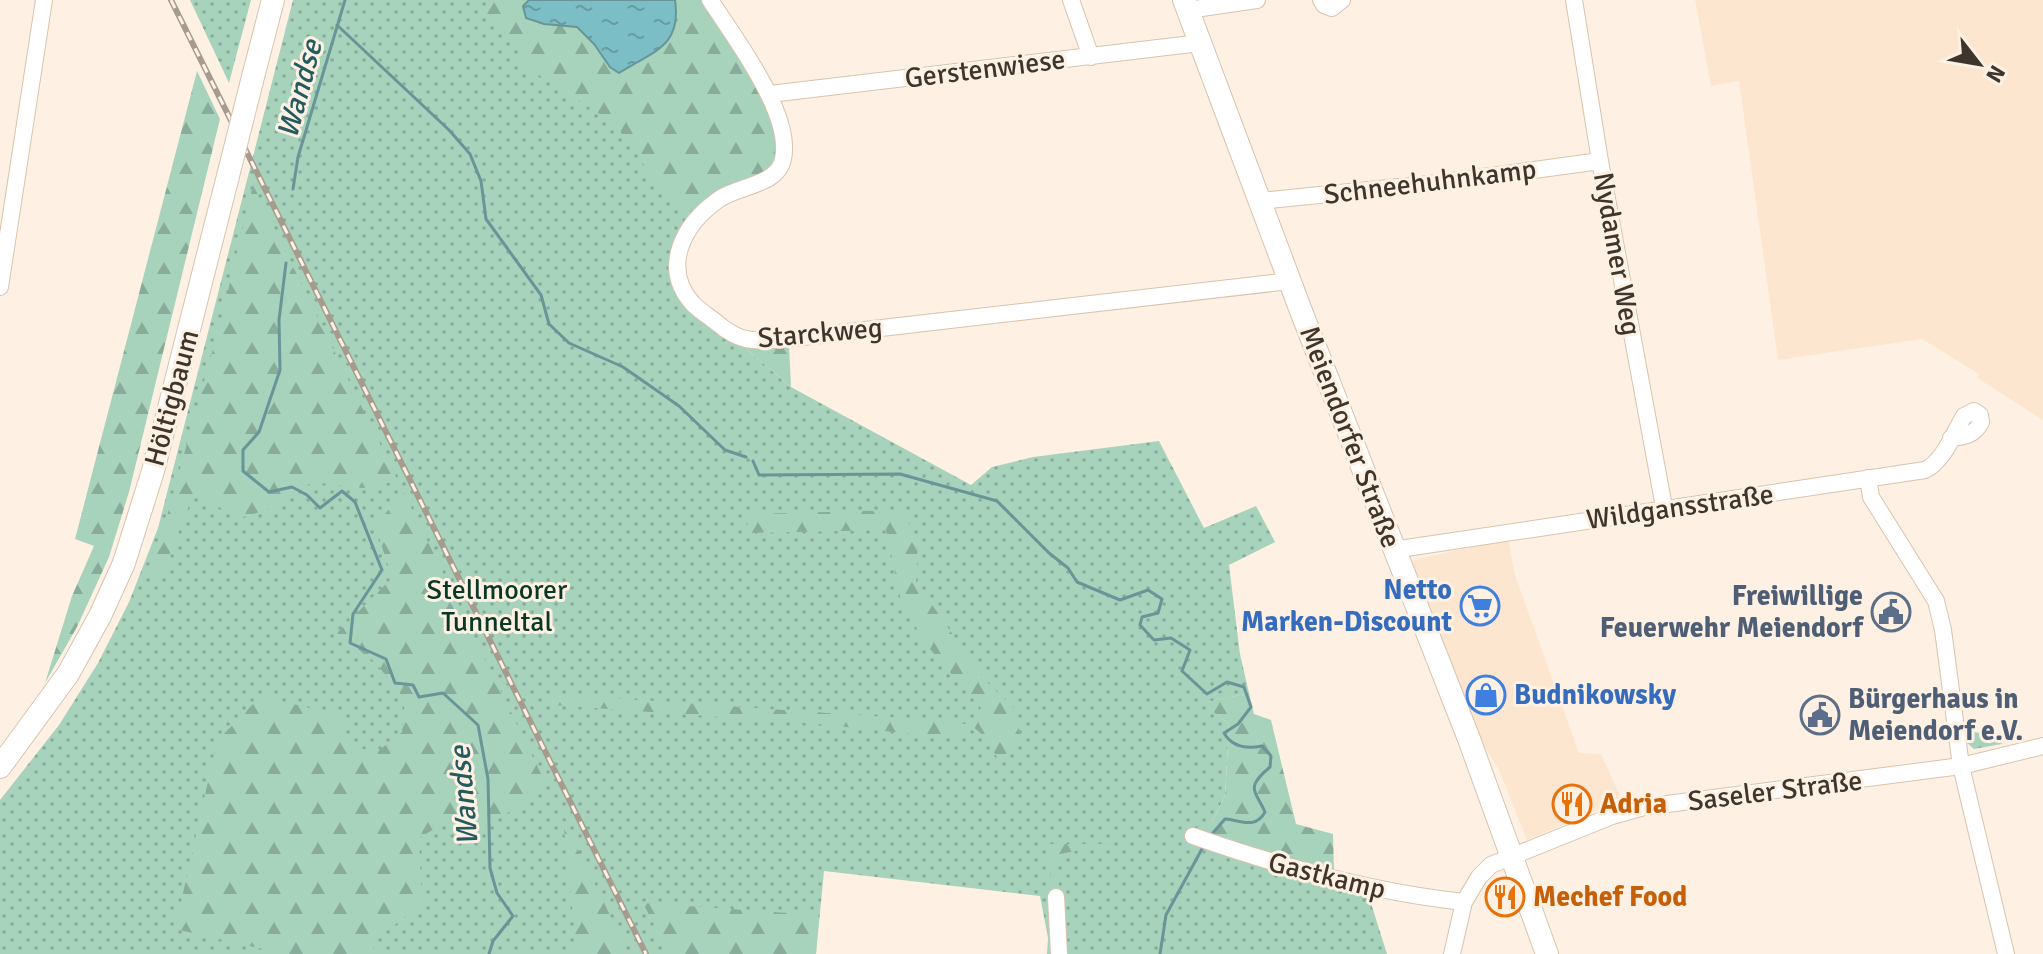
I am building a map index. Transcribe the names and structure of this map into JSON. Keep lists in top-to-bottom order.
{
  "streets": {
    "main road": ["Höltigbaum", "Meiendorfer Straße"],
    "street": [
      "Gerstenwiese",
      "Schneehuhnkamp",
      "Nydamer Weg",
      "Starckweg",
      "Wildgansstraße",
      "Saseler Straße",
      "Gastkamp"
    ]
  },
  "crossings": [
    ["Gerstenwiese", "Starckweg"],
    ["Gerstenwiese", "Meiendorfer Straße"],
    ["Schneehuhnkamp", "Nydamer Weg"],
    ["Schneehuhnkamp", "Meiendorfer Straße"],
    ["Nydamer Weg", "Wildgansstraße"],
    ["Starckweg", "Meiendorfer Straße"],
    ["Meiendorfer Straße", "Wildgansstraße"],
    ["Meiendorfer Straße", "Saseler Straße"],
    ["Saseler Straße", "Gastkamp"]
  ],
  "water": ["Wandse"],
  "parks": ["Stellmoorer Tunneltal"],
  "places": {
    "supermarket": ["Netto Marken-Discount"],
    "public building": ["Freiwillige Feuerwehr Meiendorf", "Bürgerhaus in Meiendorf e.V."],
    "shop": ["Budnikowsky"],
    "restaurant": ["Adria", "Mechef Food"]
  },
  "north": "bottom right"
}
